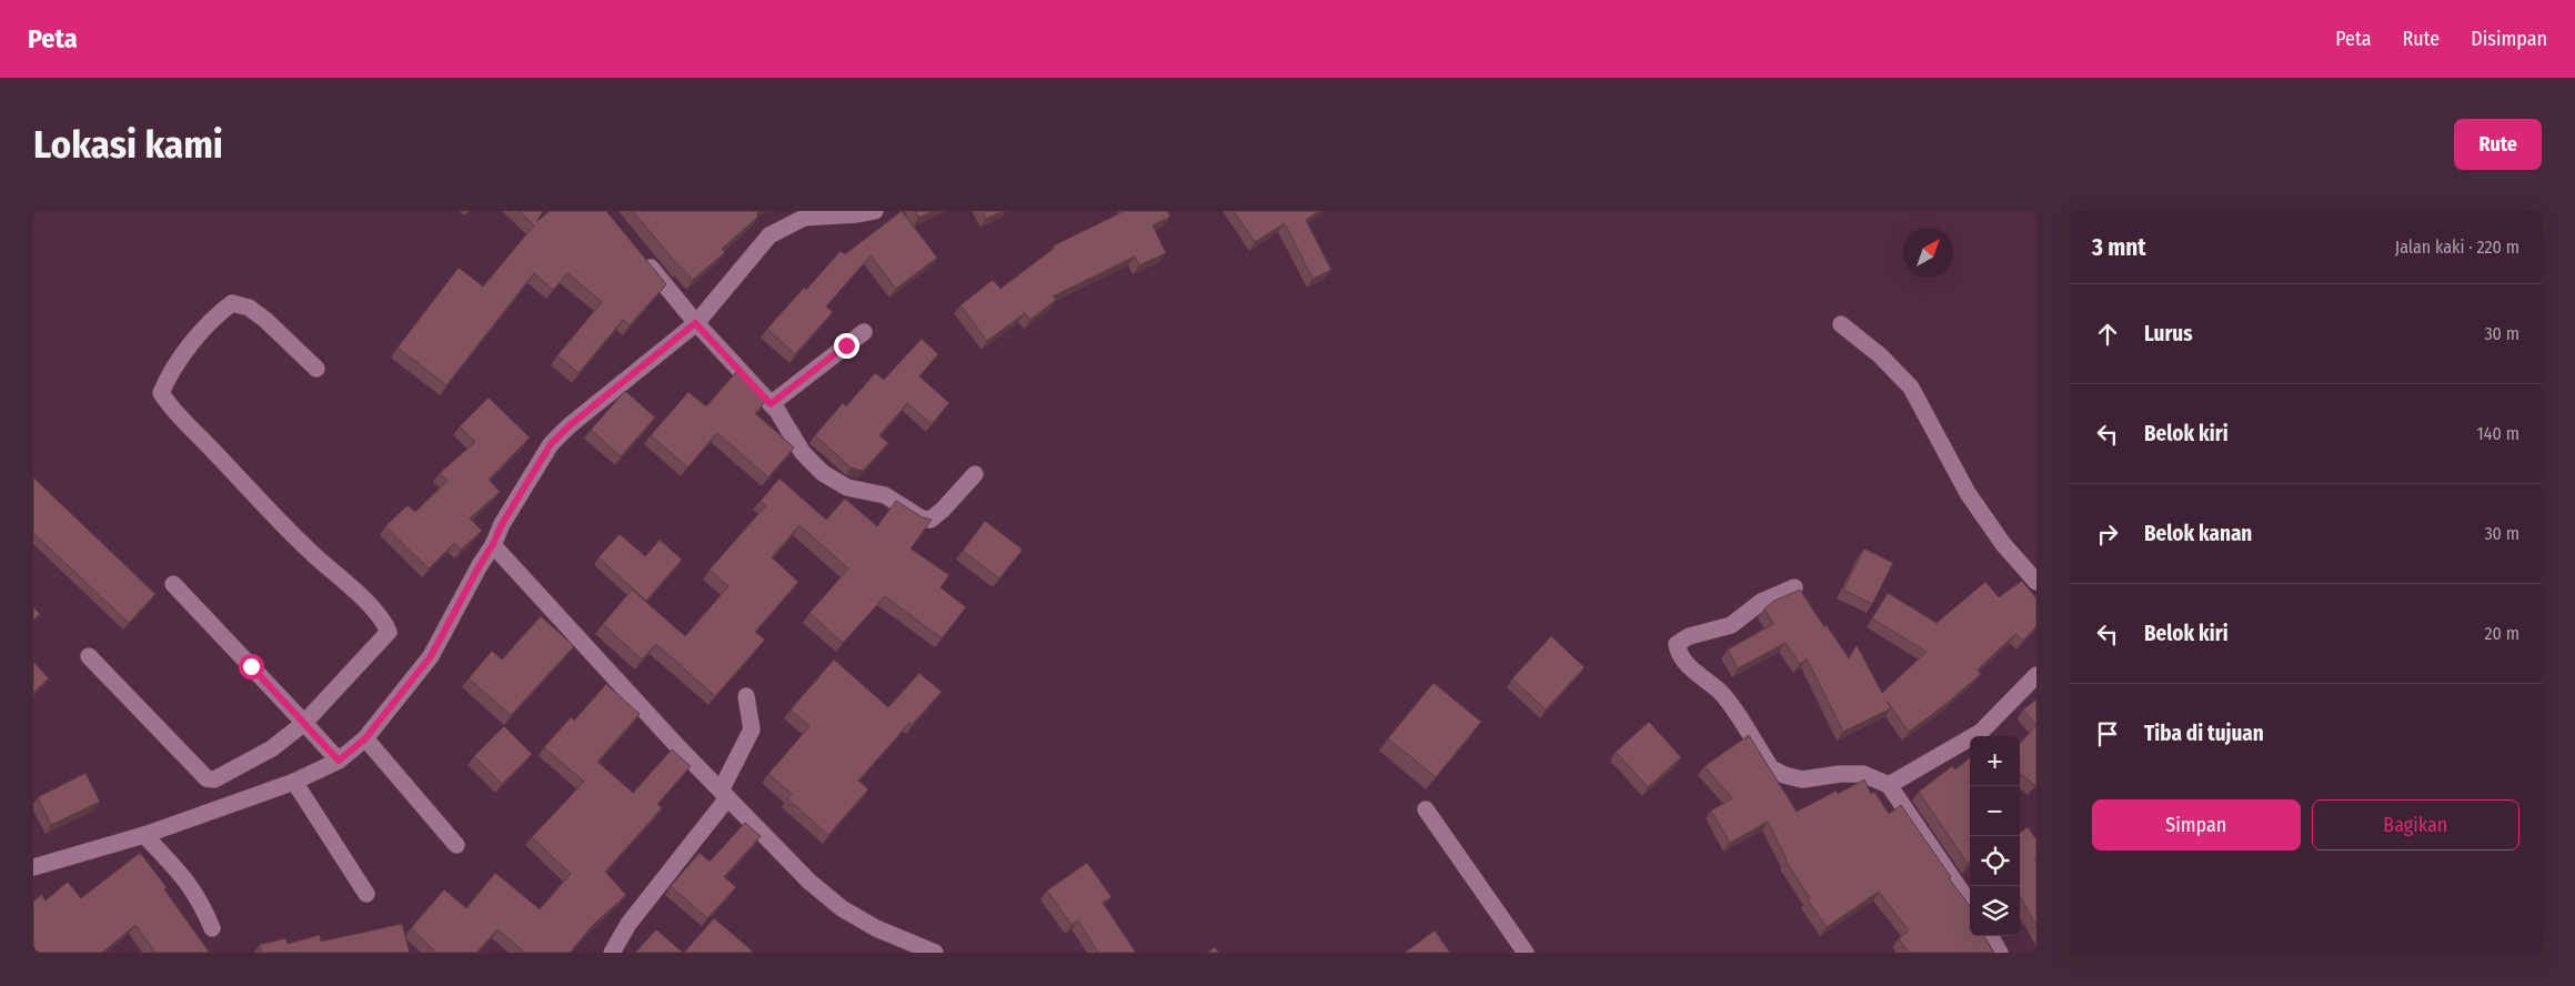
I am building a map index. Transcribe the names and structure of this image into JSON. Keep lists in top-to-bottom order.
{
  "north": "top right",
  "page": {
    "header": "Peta",
    "nav": ["Peta", "Rute", "Disimpan"],
    "buttons": [
      "Rute",
      ["Simpan", "Bagikan"]
    ],
    "title": "Lokasi kami",
    "heading": ["3 mnt", "Jalan kaki · 220 m"],
    "list": [
      ["Lurus", "30 m"],
      ["Belok kiri", "140 m"],
      ["Belok kanan", "30 m"],
      ["Belok kiri", "20 m"],
      "Tiba di tujuan"
    ],
    "map_buttons": ["+", "−"]
  }
}
